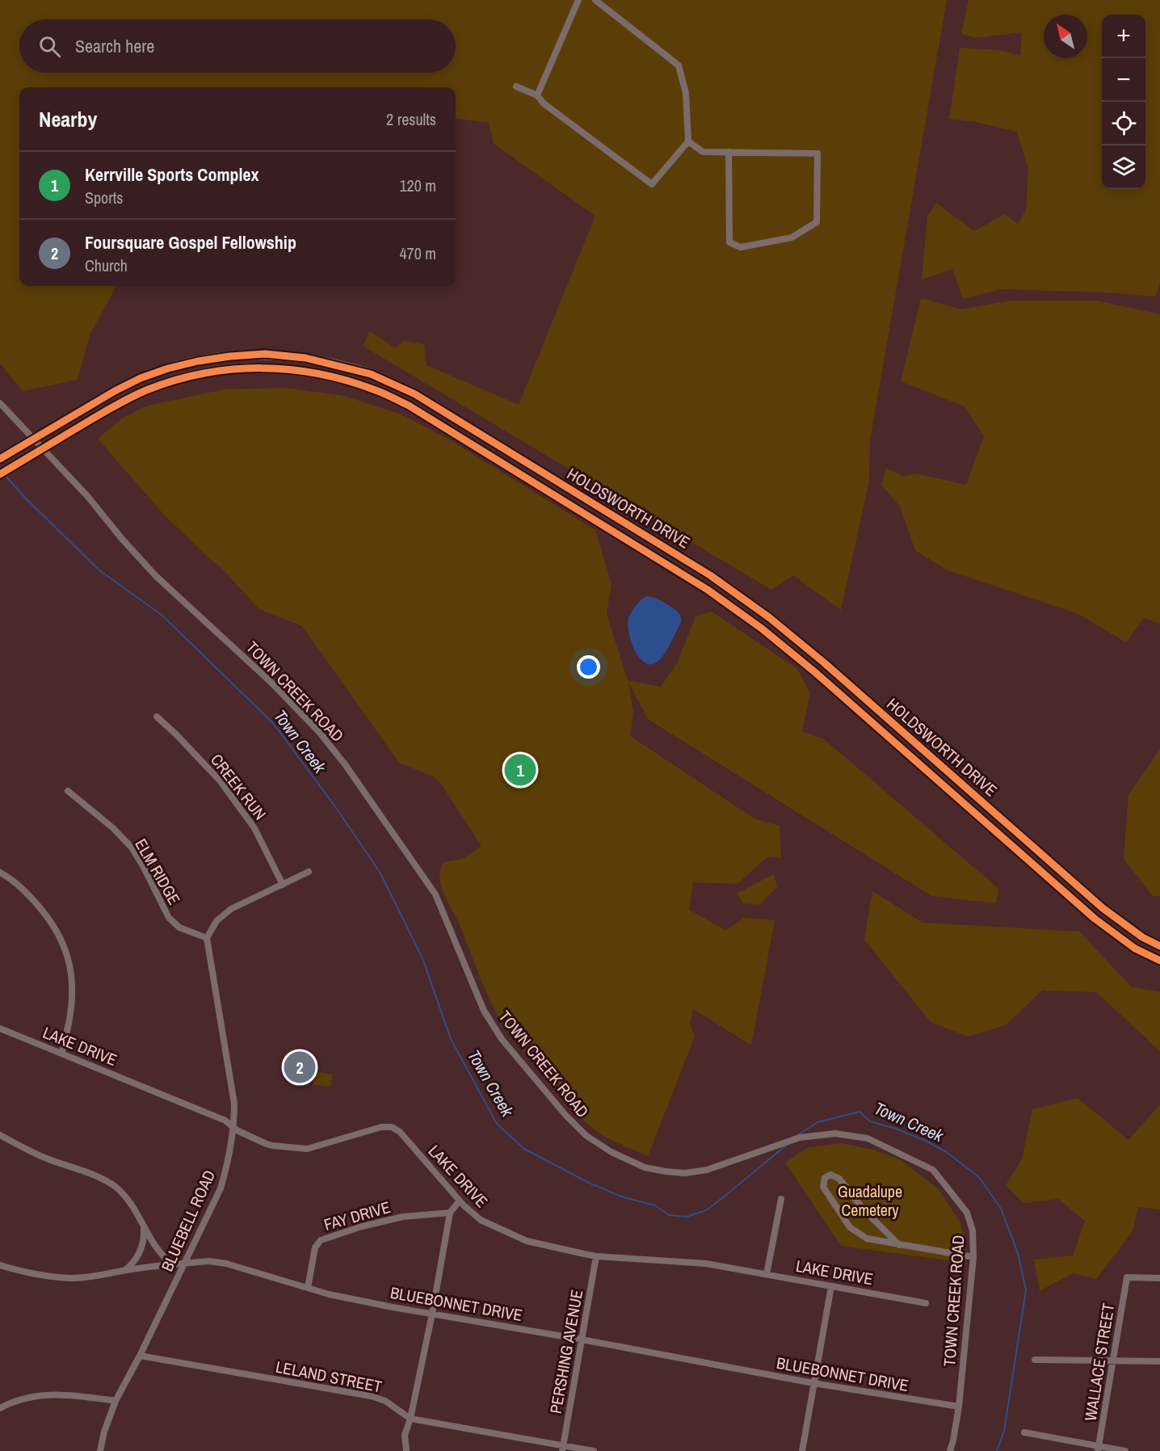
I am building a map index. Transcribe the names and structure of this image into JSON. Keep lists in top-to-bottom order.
{
  "streets": {
    "main road": ["HOLDSWORTH DRIVE"],
    "street": [
      "TOWN CREEK ROAD",
      "CREEK RUN",
      "ELM RIDGE",
      "LAKE DRIVE",
      "FAY DRIVE",
      "BLUEBELL ROAD",
      "BLUEBONNET DRIVE",
      "PERSHING AVENUE",
      "WALLACE STREET",
      "LELAND STREET"
    ]
  },
  "crossings": [
    ["TOWN CREEK ROAD", "BLUEBONNET DRIVE"],
    ["ELM RIDGE", "BLUEBELL ROAD"],
    ["LAKE DRIVE", "BLUEBELL ROAD"],
    ["LAKE DRIVE", "PERSHING AVENUE"],
    ["FAY DRIVE", "BLUEBONNET DRIVE"],
    ["BLUEBELL ROAD", "BLUEBONNET DRIVE"],
    ["BLUEBELL ROAD", "LELAND STREET"],
    ["BLUEBONNET DRIVE", "PERSHING AVENUE"],
    ["PERSHING AVENUE", "LELAND STREET"]
  ],
  "water": ["Town Creek"],
  "parks": ["Guadalupe Cemetery"],
  "north": "top left",
  "page": {
    "map_buttons": ["+", "−"],
    "search": "Search here",
    "heading": ["Nearby", "2 results"],
    "list": [
      {
        "mark": "1",
        "name": "Kerrville Sports Complex",
        "note": "Sports",
        "value": "120 m"
      },
      {
        "mark": "2",
        "name": "Foursquare Gospel Fellowship",
        "note": "Church",
        "value": "470 m"
      }
    ],
    "pins": ["1", "2"]
  }
}
